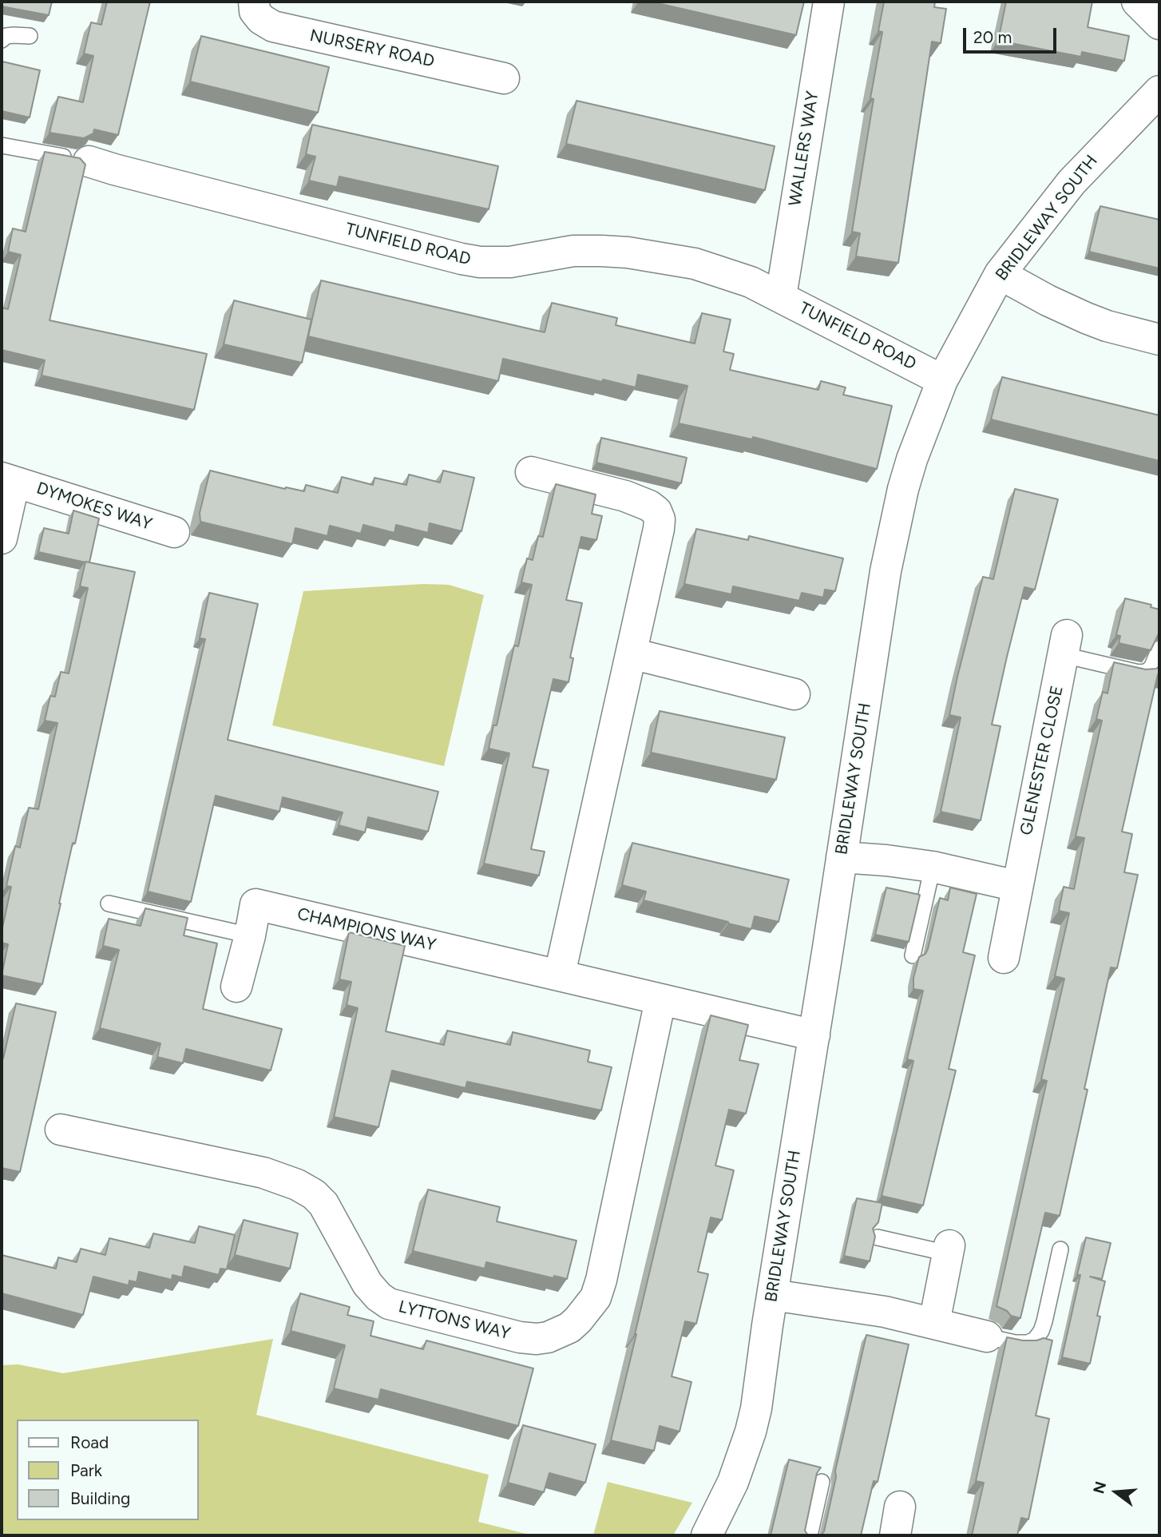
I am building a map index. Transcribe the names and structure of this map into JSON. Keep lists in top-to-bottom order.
{
  "streets": {
    "street": [
      "NURSERY ROAD",
      "WALLERS WAY",
      "BRIDLEWAY SOUTH",
      "TUNFIELD ROAD",
      "DYMOKES WAY",
      "GLENESTER CLOSE",
      "CHAMPIONS WAY",
      "LYTTONS WAY"
    ]
  },
  "crossings": [
    ["WALLERS WAY", "TUNFIELD ROAD"],
    ["BRIDLEWAY SOUTH", "TUNFIELD ROAD"],
    ["BRIDLEWAY SOUTH", "CHAMPIONS WAY"],
    ["CHAMPIONS WAY", "LYTTONS WAY"]
  ],
  "legend": ["Road", "Park", "Building"],
  "scale_bar": "20 m",
  "north": "left"
}
